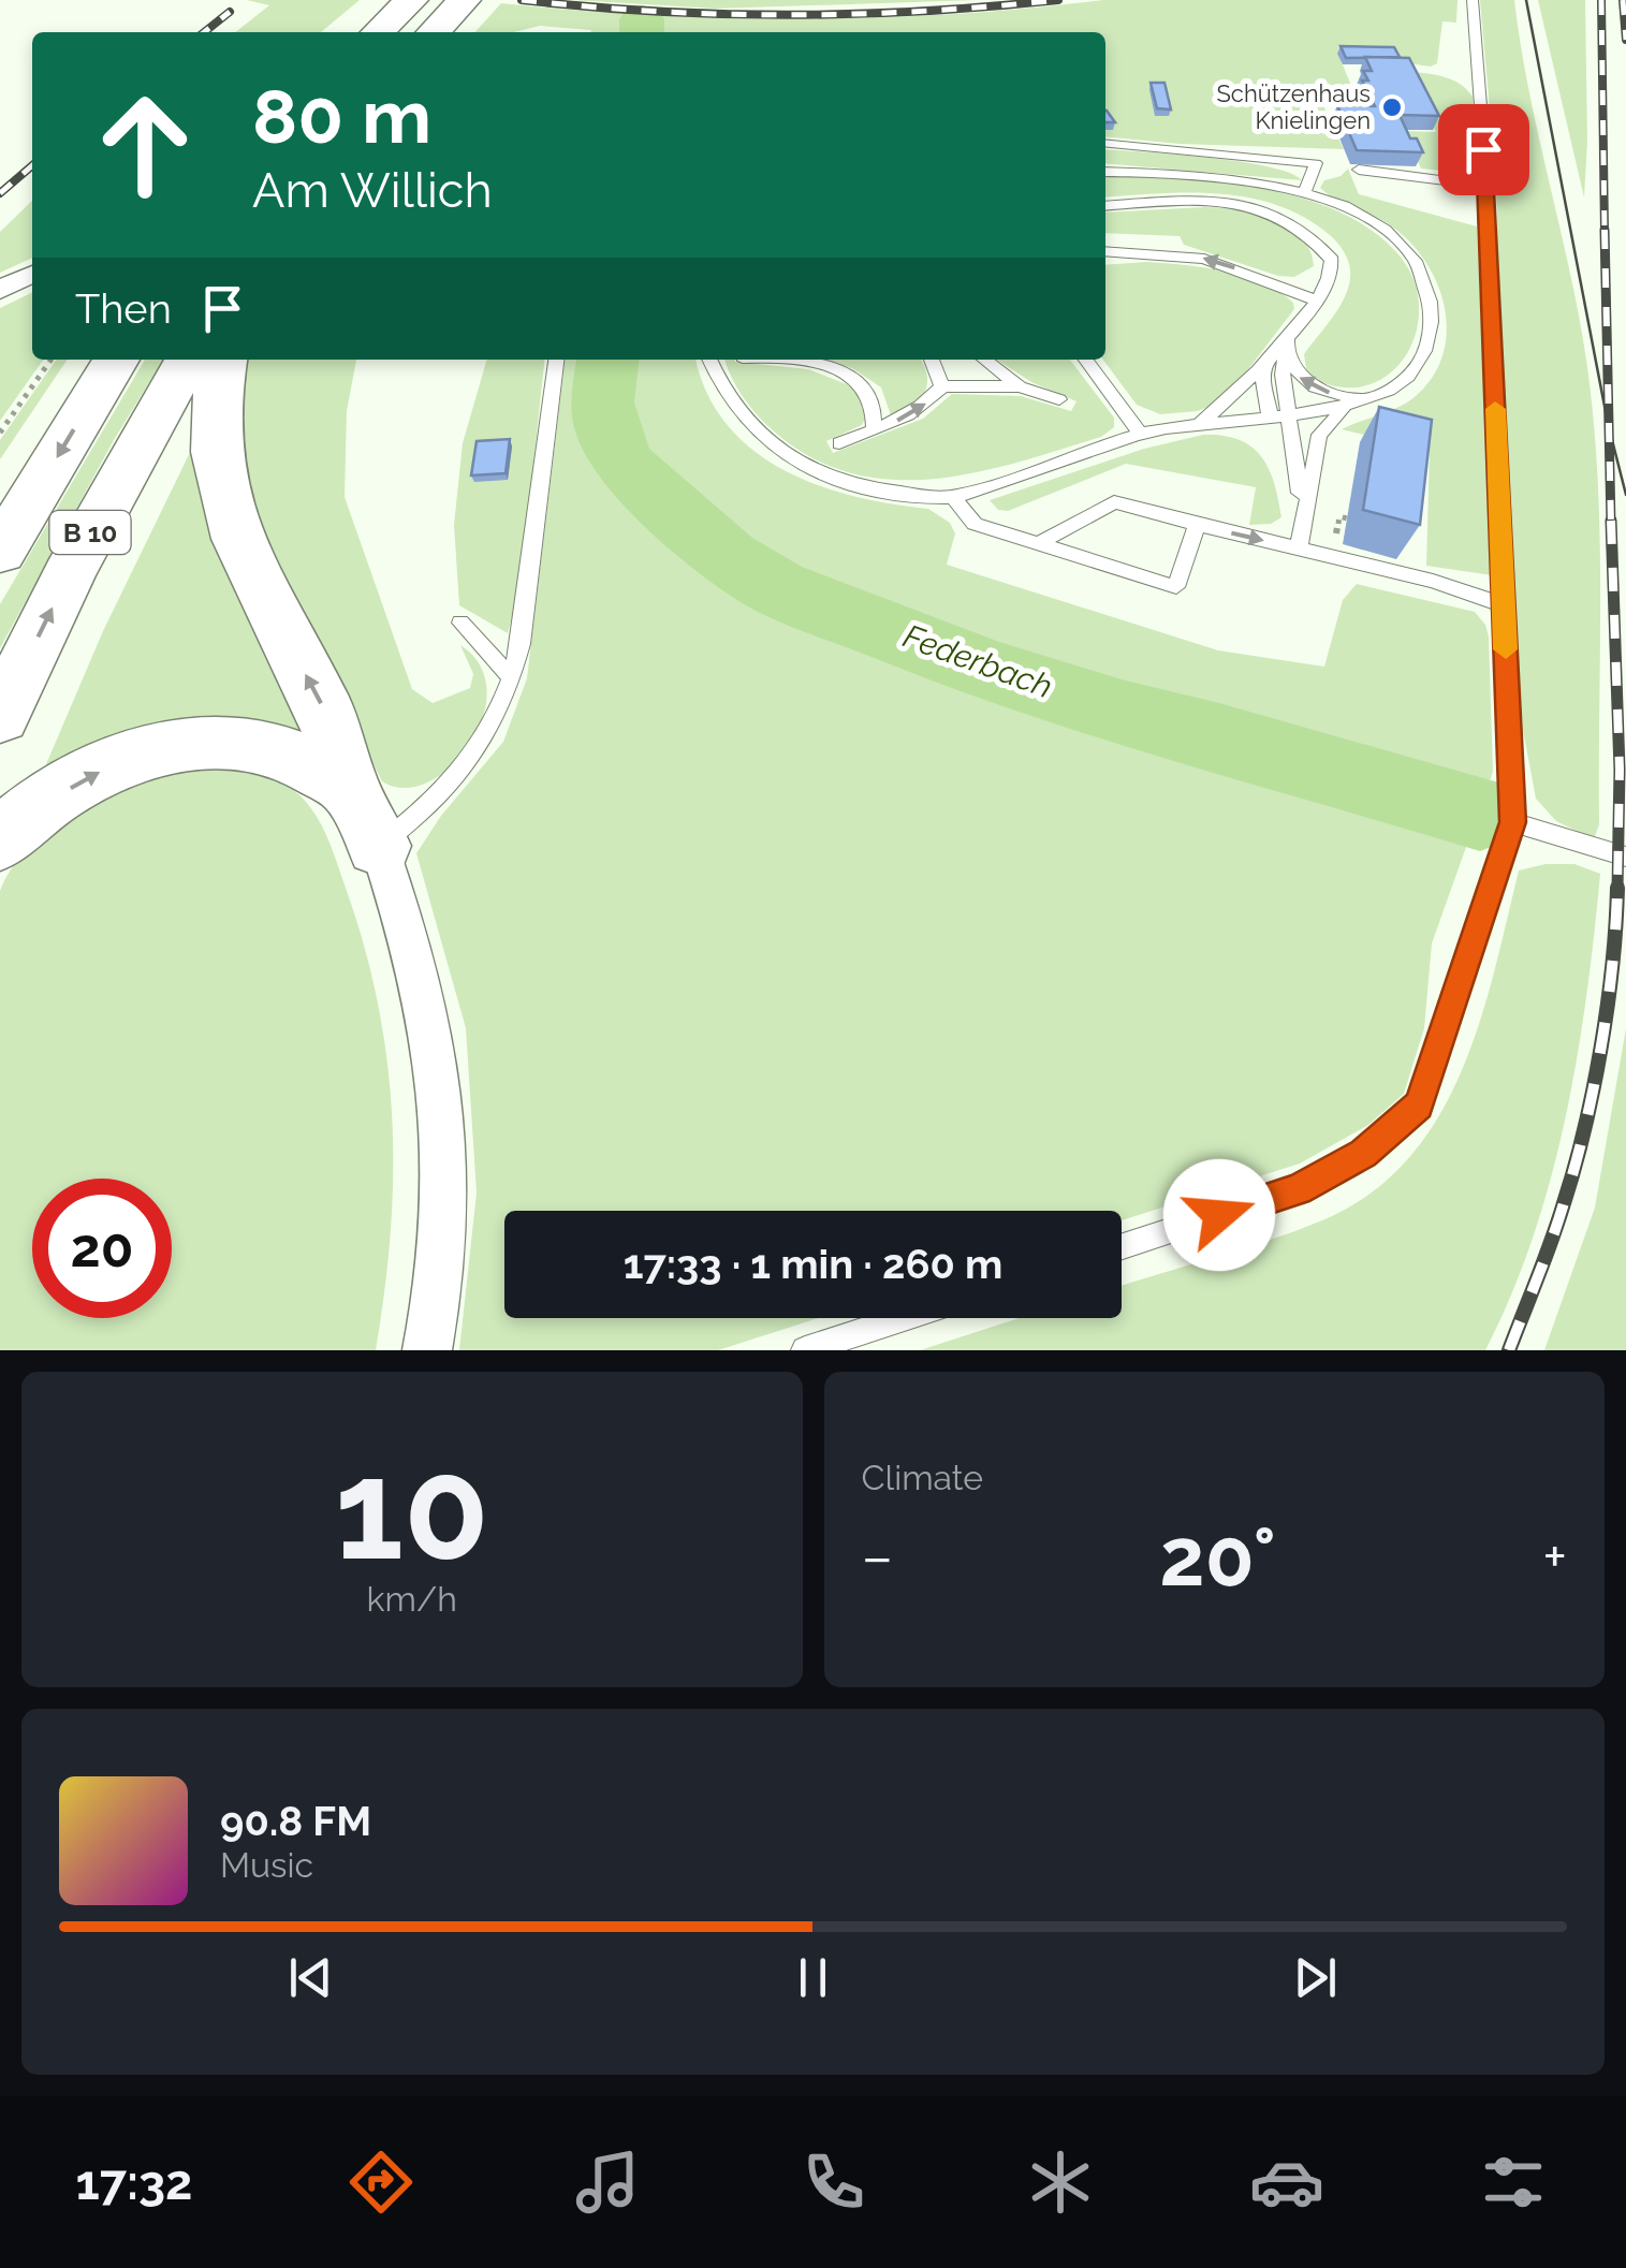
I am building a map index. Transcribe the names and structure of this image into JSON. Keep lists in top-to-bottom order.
{
  "streets": {
    "highway": ["B 10"]
  },
  "water": ["Federbach"],
  "places": ["Schützenhaus Knielingen"],
  "page": {
    "turn": ["80 m", "Am Willich"],
    "then": "Then",
    "limit": "20",
    "trip": "17:33 · 1 min · 260 m",
    "tile": [
      ["10", "km/h"],
      "Climate"
    ],
    "heat": ["−", "20°", "+"],
    "song": ["90.8 FM", "Music"],
    "tabs": "17:32"
  }
}
